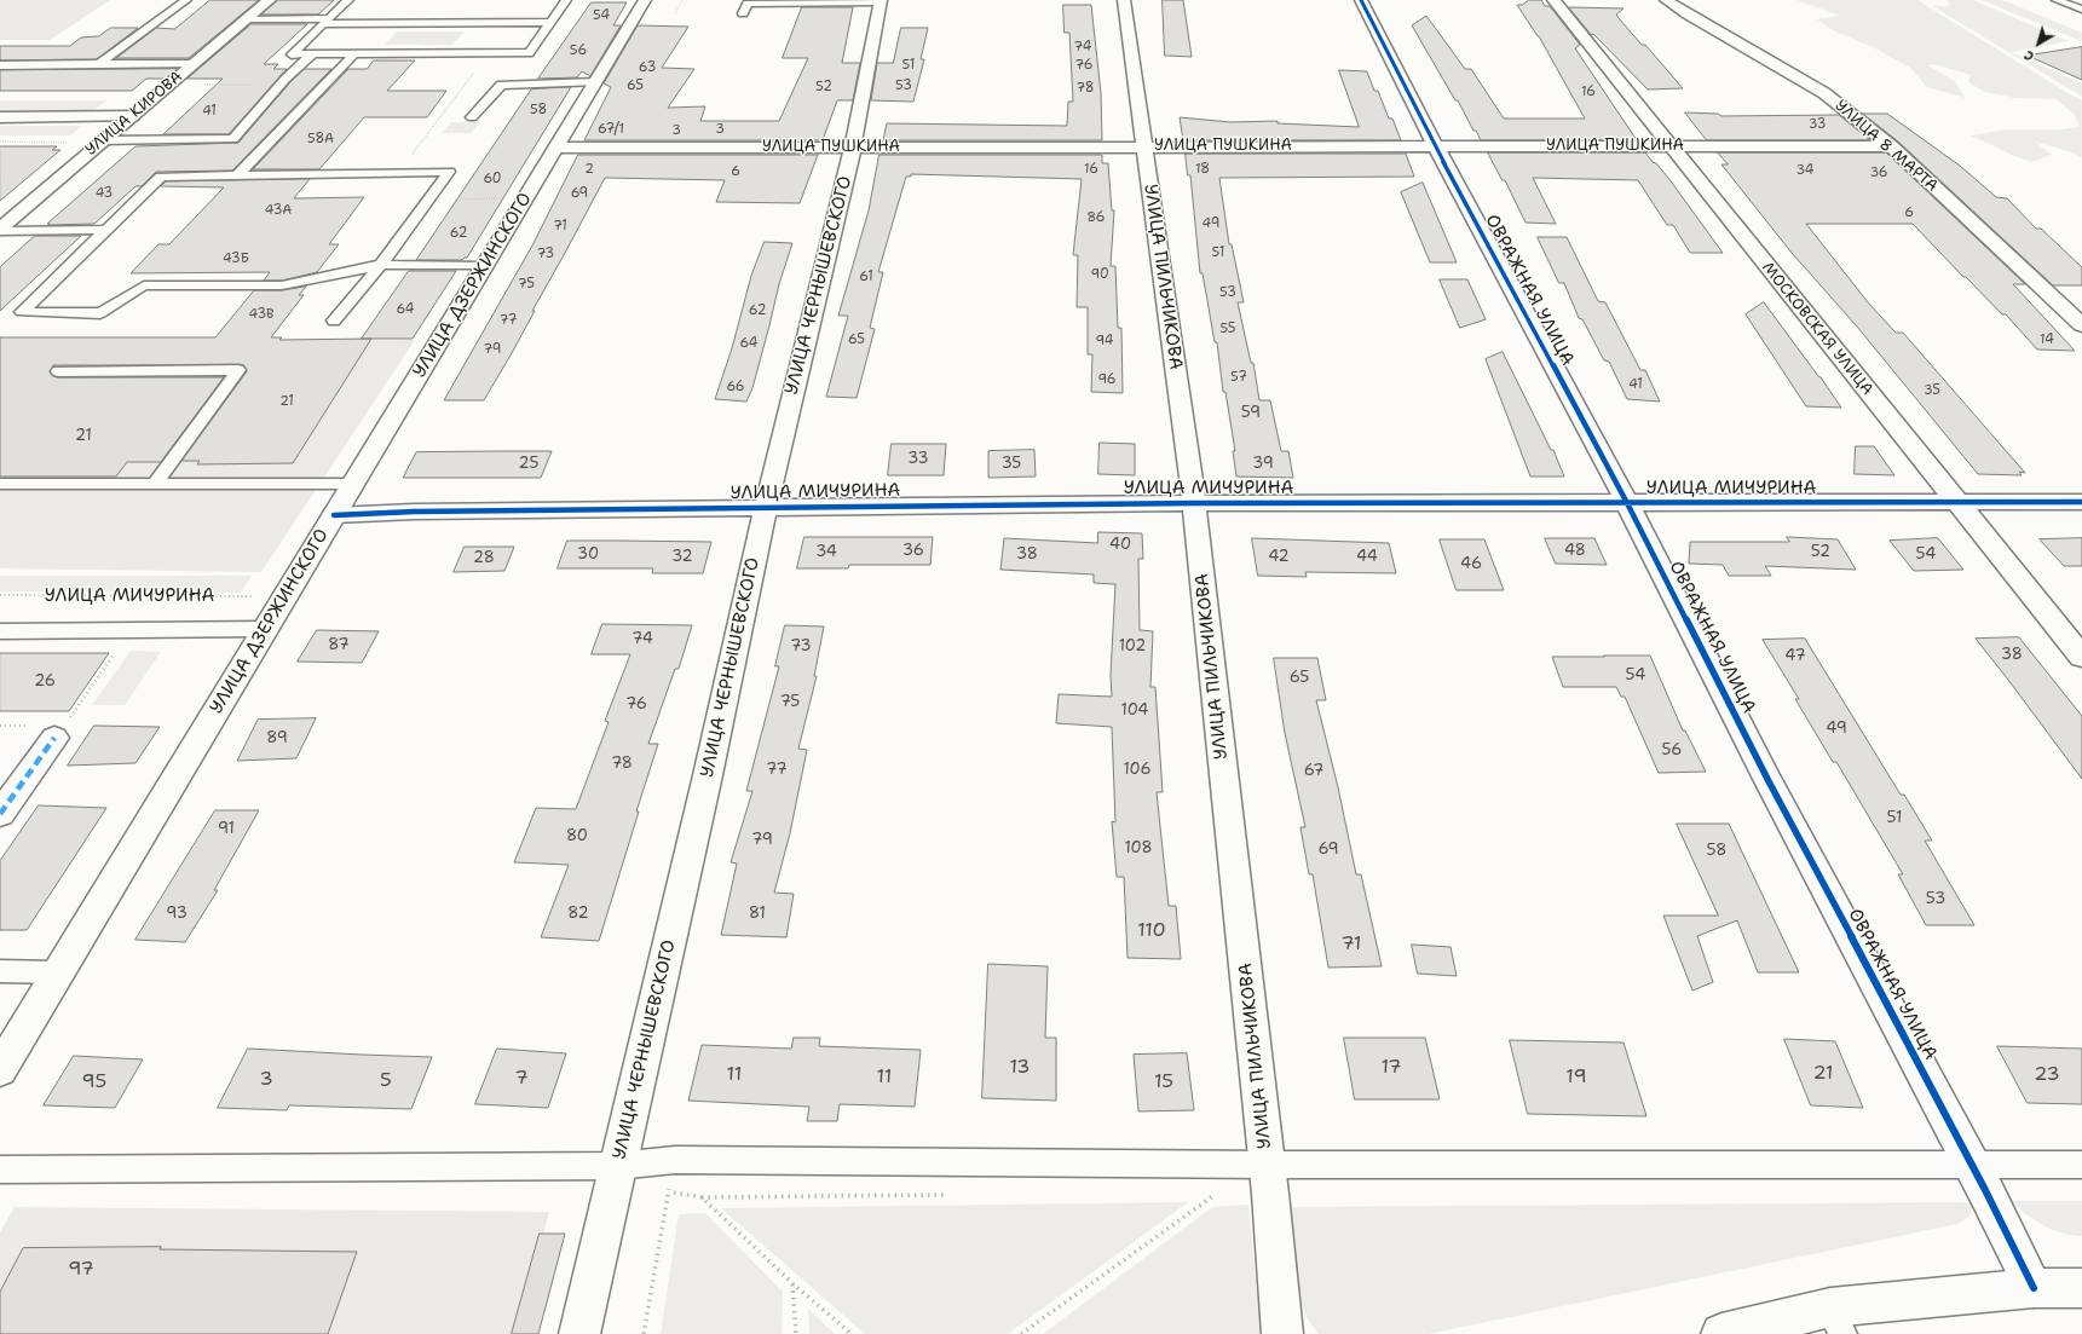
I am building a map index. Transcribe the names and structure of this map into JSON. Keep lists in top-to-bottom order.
{
  "streets": {
    "street": [
      "УЛИЦА КИРОВА",
      "УЛИЦА ПУШКИНА",
      "УЛИЦА 8 МАРТА",
      "УЛИЦА ПИЛЬЧИКОВА",
      "УЛИЦА ДЗЕРЖИНСКОГО",
      "УЛИЦА ЧЕРНЫШЕВСКОГО",
      "ОВРАЖНАЯ УЛИЦА",
      "МОСКОВСКАЯ УЛИЦА",
      "УЛИЦА МИЧУРИНА"
    ]
  },
  "crossings": [
    ["УЛИЦА ПУШКИНА", "УЛИЦА 8 МАРТА"],
    ["УЛИЦА ПУШКИНА", "УЛИЦА ПИЛЬЧИКОВА"],
    ["УЛИЦА ПУШКИНА", "УЛИЦА ДЗЕРЖИНСКОГО"],
    ["УЛИЦА ПУШКИНА", "УЛИЦА ЧЕРНЫШЕВСКОГО"],
    ["УЛИЦА ПУШКИНА", "ОВРАЖНАЯ УЛИЦА"],
    ["УЛИЦА ПУШКИНА", "МОСКОВСКАЯ УЛИЦА"],
    ["УЛИЦА ПИЛЬЧИКОВА", "УЛИЦА МИЧУРИНА"],
    ["УЛИЦА ДЗЕРЖИНСКОГО", "УЛИЦА МИЧУРИНА"],
    ["УЛИЦА ЧЕРНЫШЕВСКОГО", "УЛИЦА МИЧУРИНА"],
    ["ОВРАЖНАЯ УЛИЦА", "УЛИЦА МИЧУРИНА"],
    ["МОСКОВСКАЯ УЛИЦА", "УЛИЦА МИЧУРИНА"]
  ],
  "house_numbers": [
    "54",
    "74",
    "56",
    "51",
    "76",
    "63",
    "65",
    "53",
    "52",
    "78",
    "16",
    "58",
    "41",
    "33",
    "67/1",
    "3",
    "3",
    "58А",
    "2",
    "16",
    "18",
    "34",
    "6",
    "36",
    "60",
    "43",
    "69",
    "43А",
    "6",
    "86",
    "49",
    "71",
    "62",
    "51",
    "73",
    "43Б",
    "90",
    "61",
    "75",
    "53",
    "64",
    "62",
    "43В",
    "77",
    "55",
    "65",
    "14",
    "94",
    "64",
    "79",
    "57",
    "96",
    "41",
    "66",
    "35",
    "21",
    "59",
    "21",
    "33",
    "25",
    "35",
    "39",
    "40",
    "36",
    "48",
    "34",
    "52",
    "30",
    "38",
    "54",
    "32",
    "42",
    "44",
    "28",
    "46",
    "74",
    "87",
    "73",
    "102",
    "38",
    "47",
    "54",
    "65",
    "26",
    "75",
    "76",
    "104",
    "49",
    "89",
    "56",
    "78",
    "77",
    "106",
    "67",
    "51",
    "91",
    "80",
    "79",
    "108",
    "69",
    "58",
    "53",
    "93",
    "82",
    "81",
    "110",
    "71",
    "13",
    "17",
    "21",
    "11",
    "23",
    "11",
    "19",
    "7",
    "3",
    "5",
    "95",
    "15",
    "97"
  ],
  "north": "bottom left"
}
